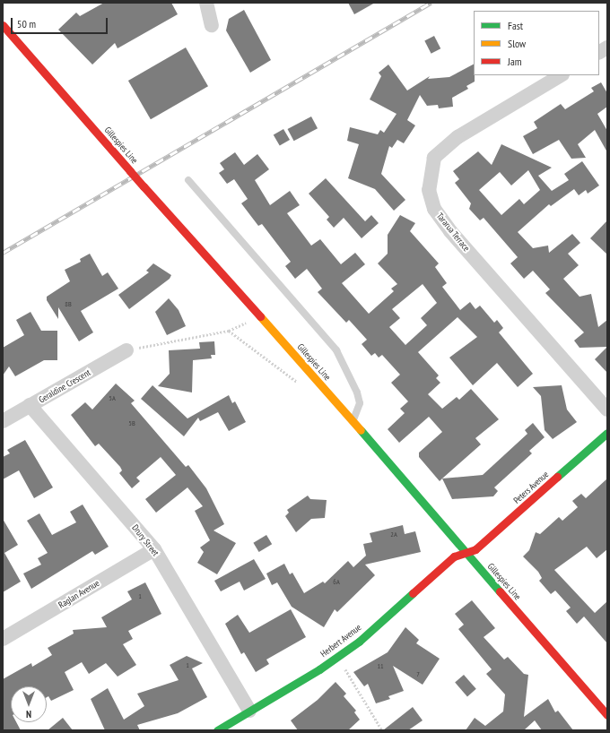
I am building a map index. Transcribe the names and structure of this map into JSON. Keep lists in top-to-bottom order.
{
  "streets": {
    "street": [
      "Gillespies Line",
      "Tararua Terrace",
      "Geraldine Crescent",
      "Peters Avenue",
      "Drury Street",
      "Raglan Avenue",
      "Herbert Avenue"
    ]
  },
  "crossings": [
    ["Gillespies Line", "Peters Avenue"],
    ["Gillespies Line", "Herbert Avenue"],
    ["Geraldine Crescent", "Drury Street"],
    ["Peters Avenue", "Herbert Avenue"],
    ["Drury Street", "Raglan Avenue"],
    ["Drury Street", "Herbert Avenue"]
  ],
  "house_numbers": [
    "8B",
    "5A",
    "5B",
    "2A",
    "6A",
    "1",
    "1",
    "11",
    "7"
  ],
  "legend": ["Fast", "Slow", "Jam"],
  "scale_bar": "50 m",
  "north": "bottom"
}
